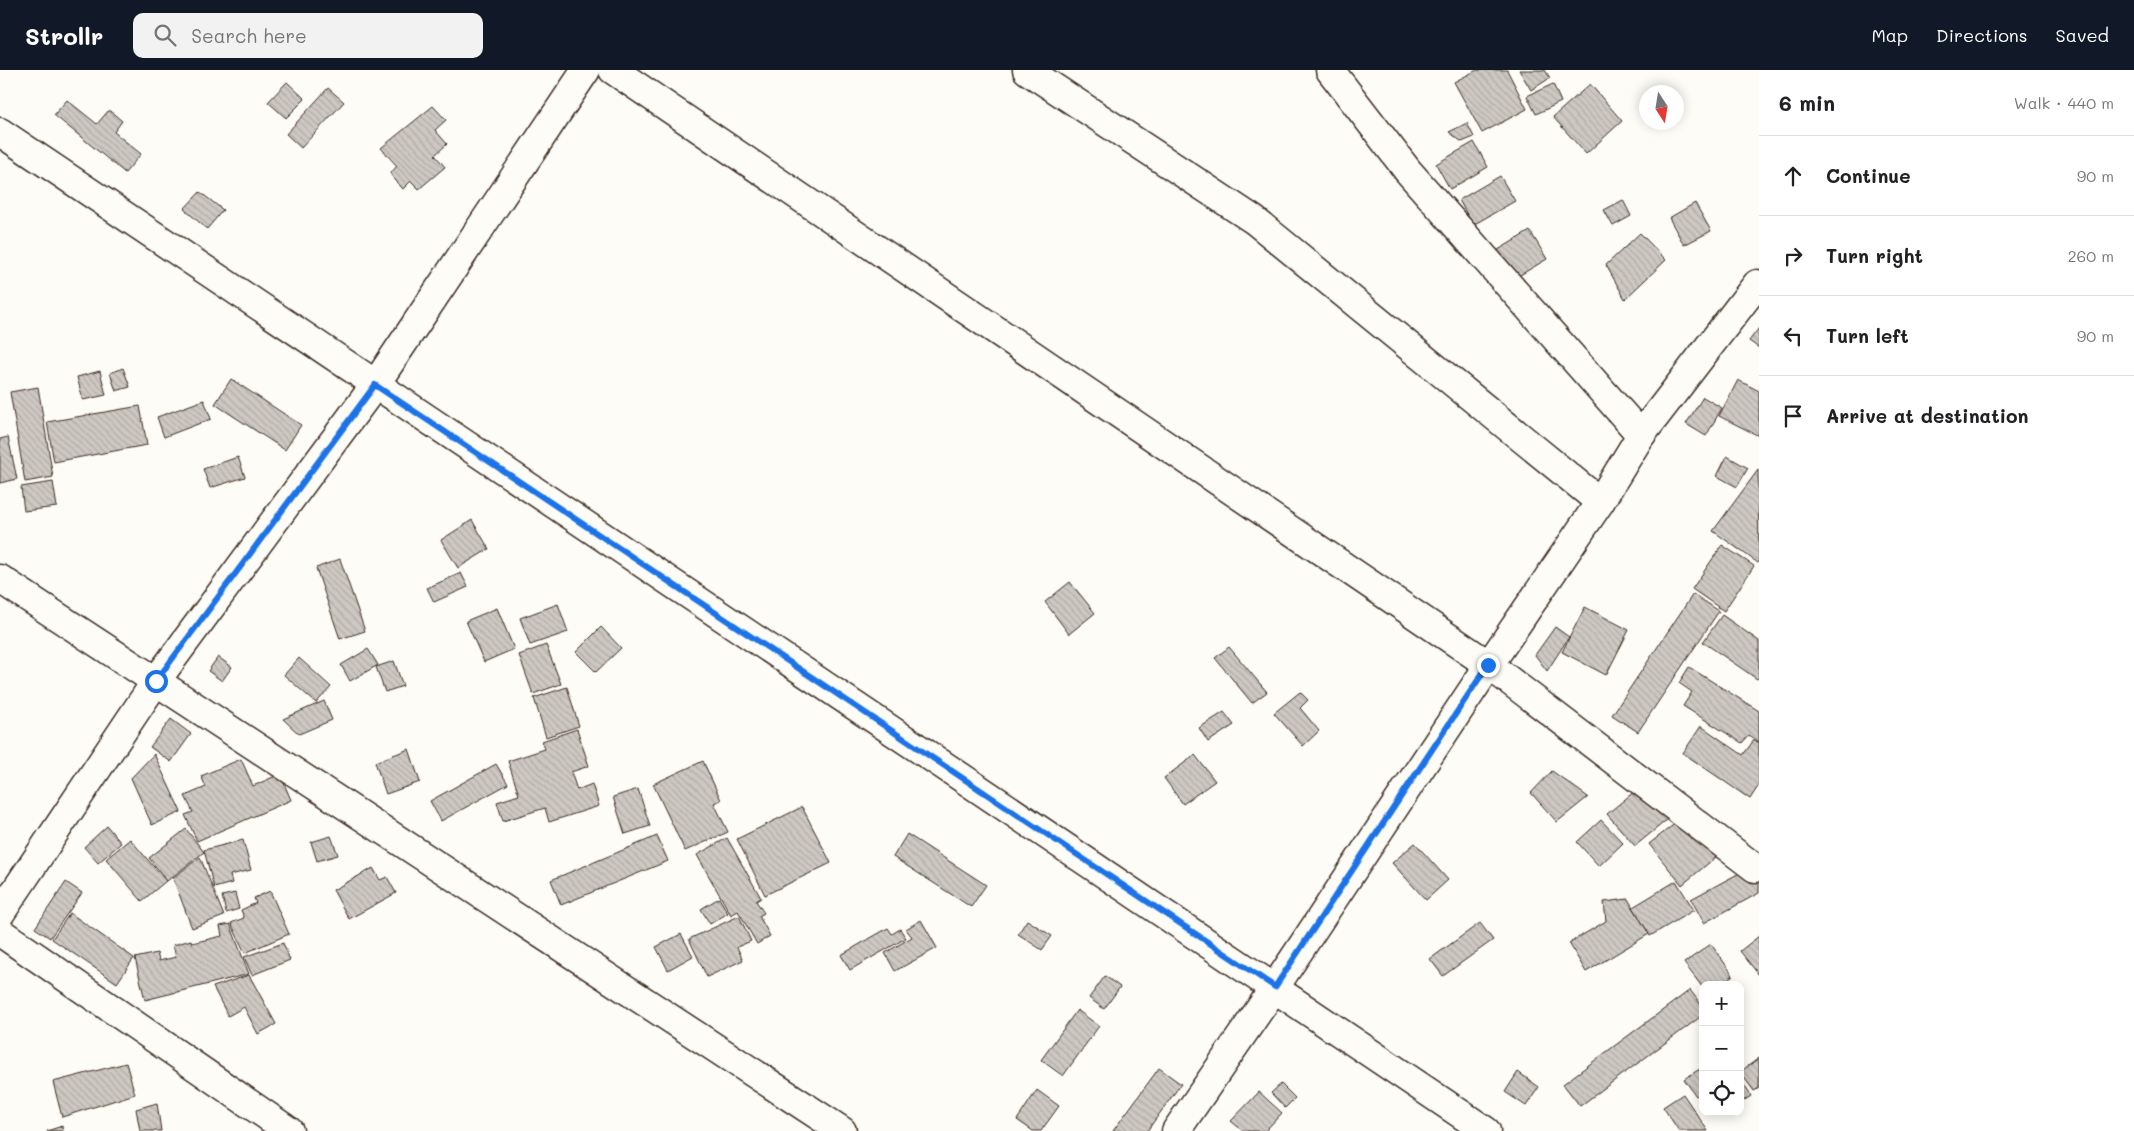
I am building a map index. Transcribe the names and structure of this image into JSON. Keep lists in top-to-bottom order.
{
  "north": "bottom",
  "page": {
    "header": "Strollr",
    "search": "Search here",
    "nav": ["Map", "Directions", "Saved"],
    "heading": ["6 min", "Walk · 440 m"],
    "list": [
      ["Continue", "90 m"],
      ["Turn right", "260 m"],
      ["Turn left", "90 m"],
      "Arrive at destination"
    ],
    "map_buttons": ["+", "−"]
  }
}
